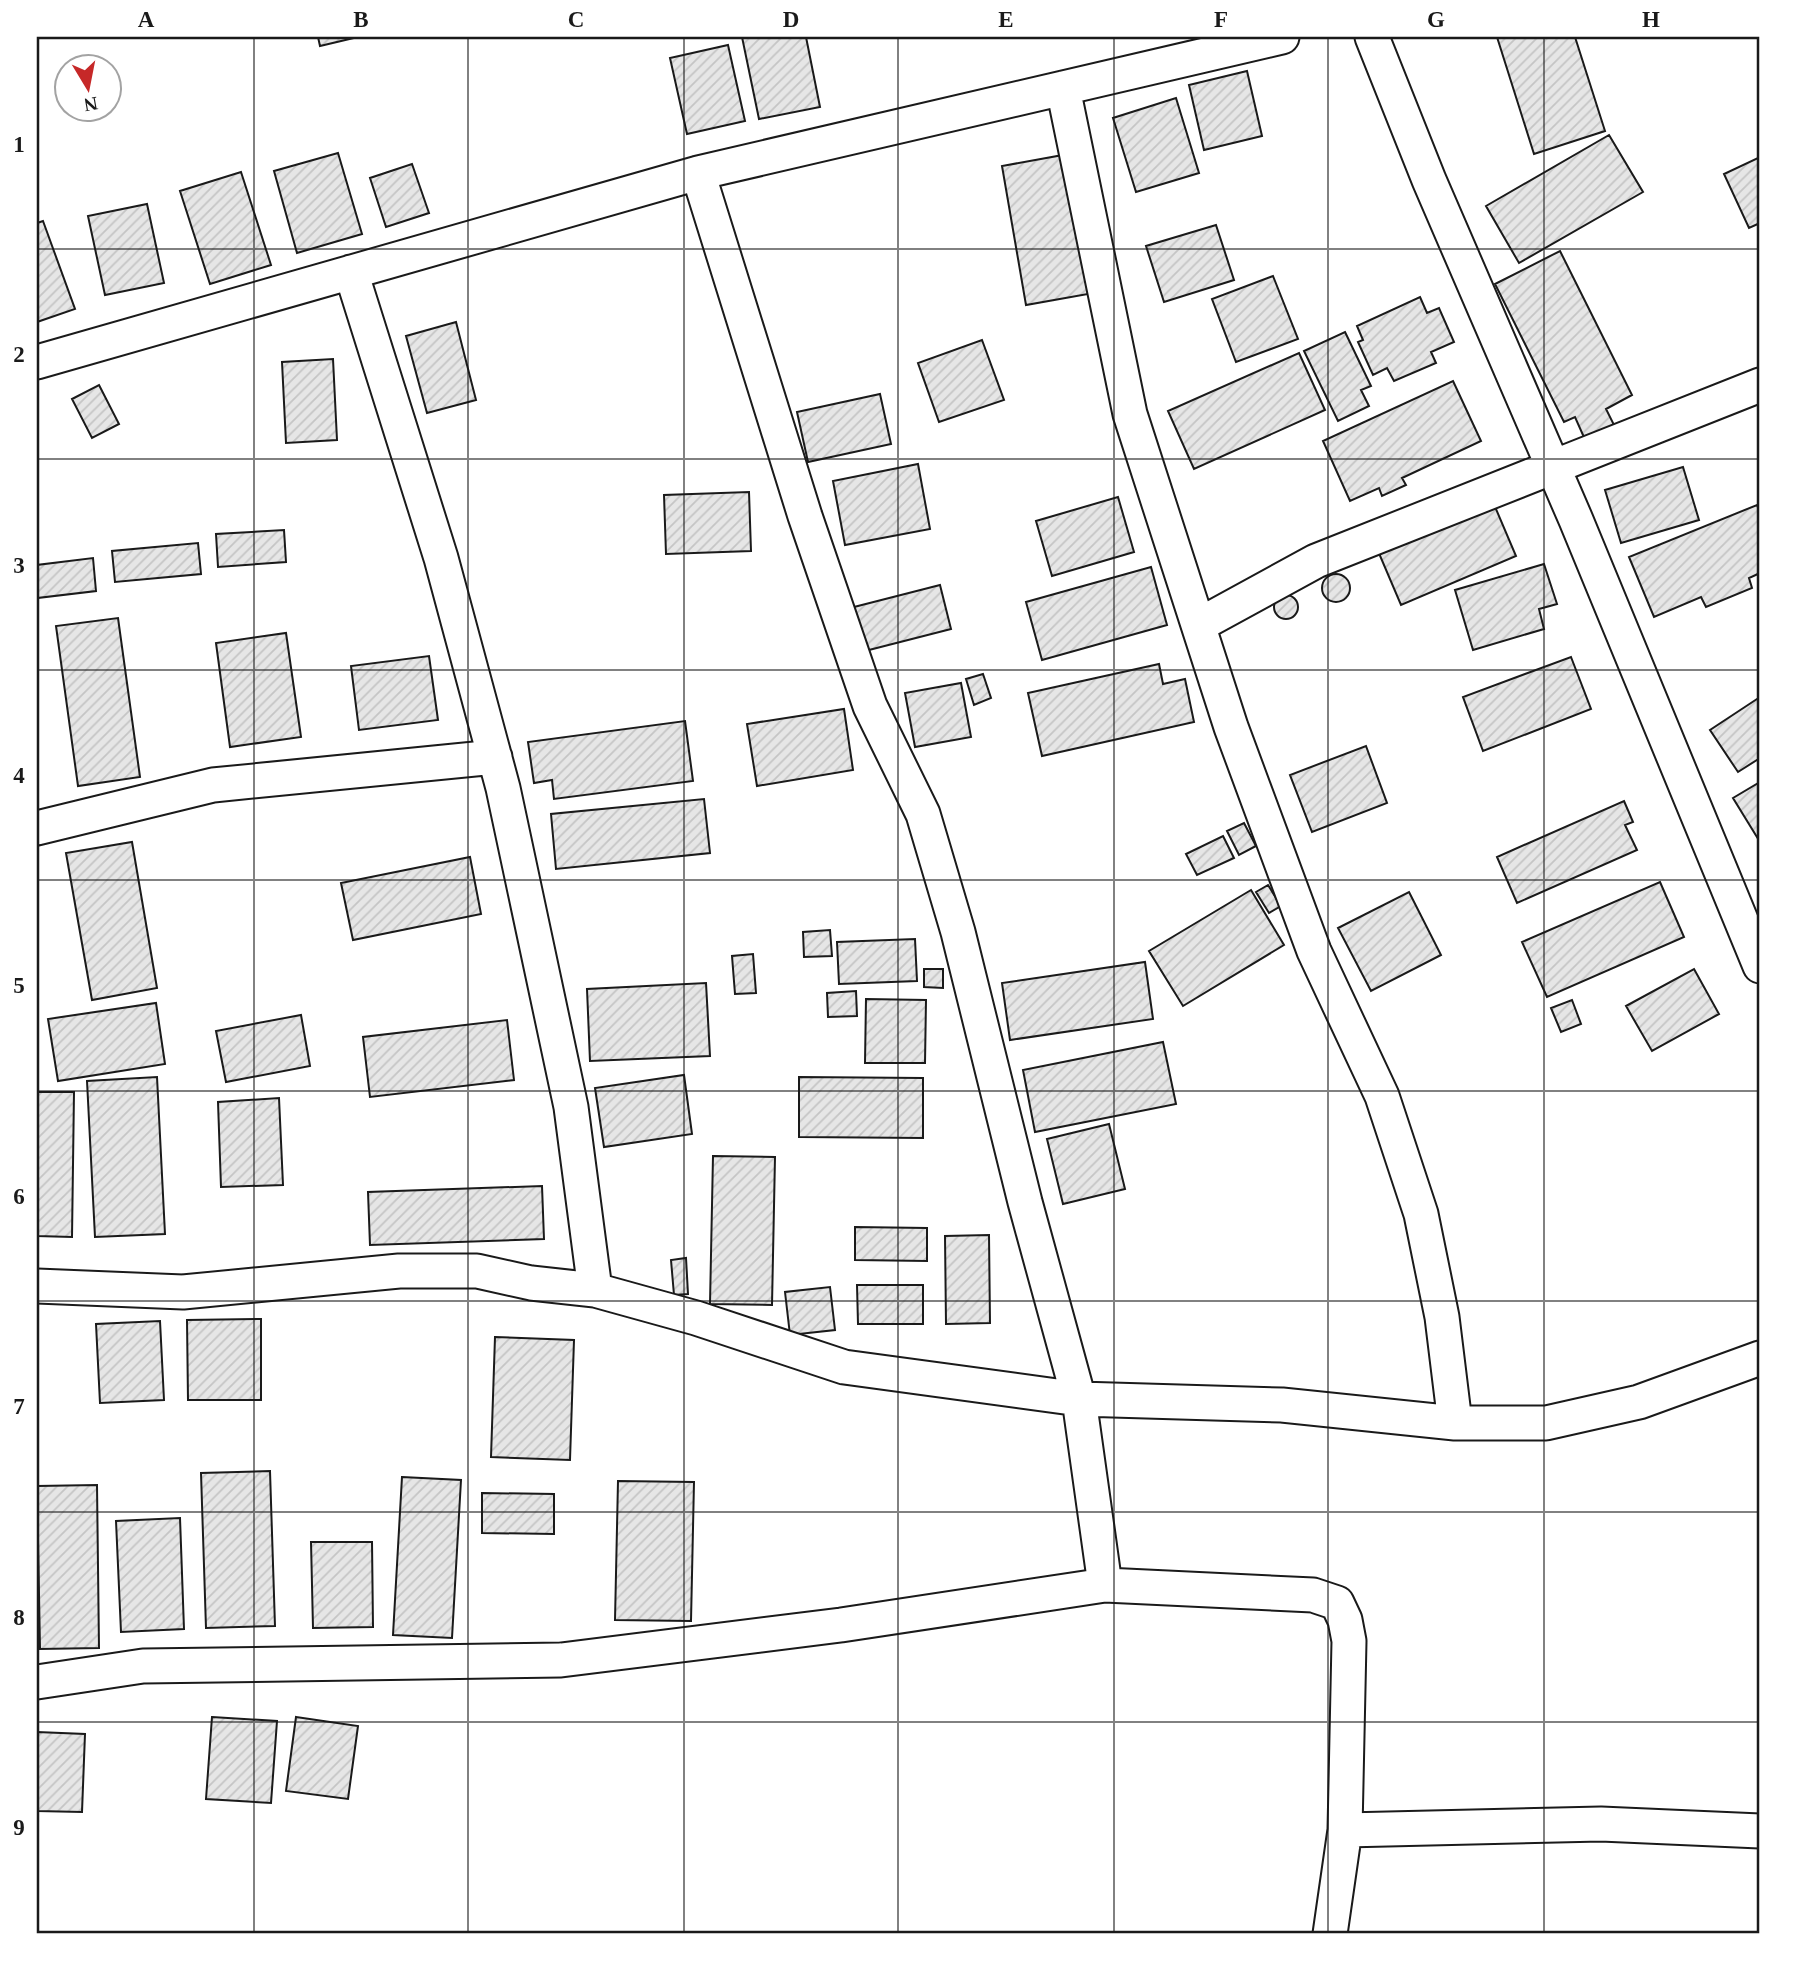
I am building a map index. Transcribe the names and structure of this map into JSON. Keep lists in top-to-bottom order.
{
  "north": "bottom",
  "grid": {
    "columns": [
      "A",
      "B",
      "C",
      "D",
      "E",
      "F",
      "G",
      "H"
    ],
    "rows": [
      "1",
      "2",
      "3",
      "4",
      "5",
      "6",
      "7",
      "8",
      "9"
    ]
  }
}
